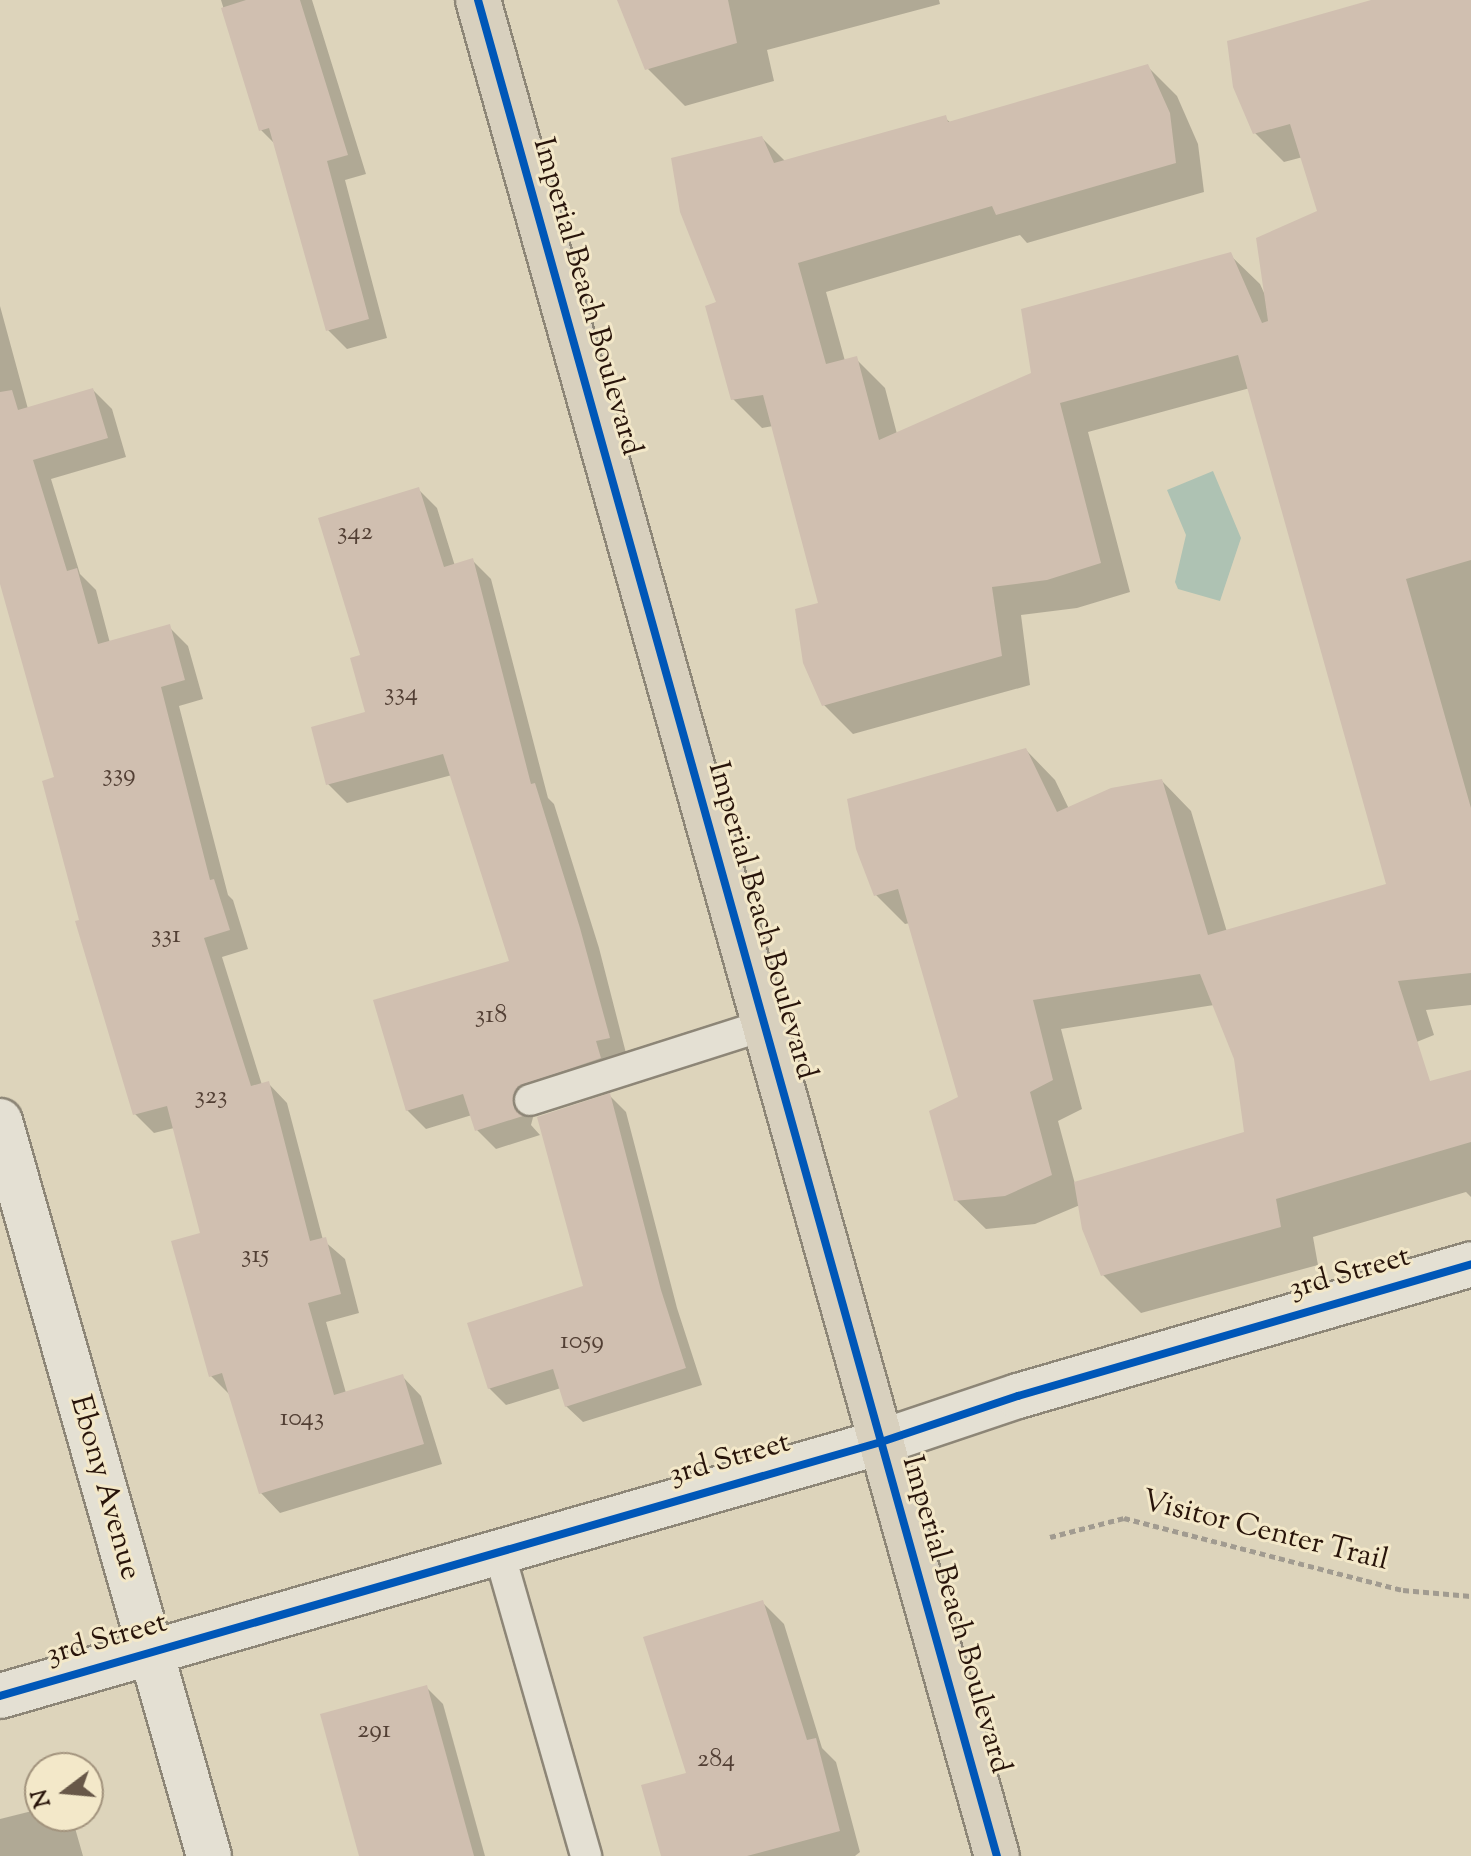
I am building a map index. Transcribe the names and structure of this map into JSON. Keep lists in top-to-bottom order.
{
  "streets": {
    "main road": ["Imperial Beach Boulevard"],
    "street": ["3rd Street", "Ebony Avenue"],
    "path": ["Visitor Center Trail"]
  },
  "crossings": [
    ["Imperial Beach Boulevard", "3rd Street"],
    ["3rd Street", "Ebony Avenue"]
  ],
  "house_numbers": [
    "342",
    "334",
    "339",
    "331",
    "318",
    "323",
    "315",
    "1059",
    "1043",
    "291",
    "284"
  ],
  "north": "left"
}
